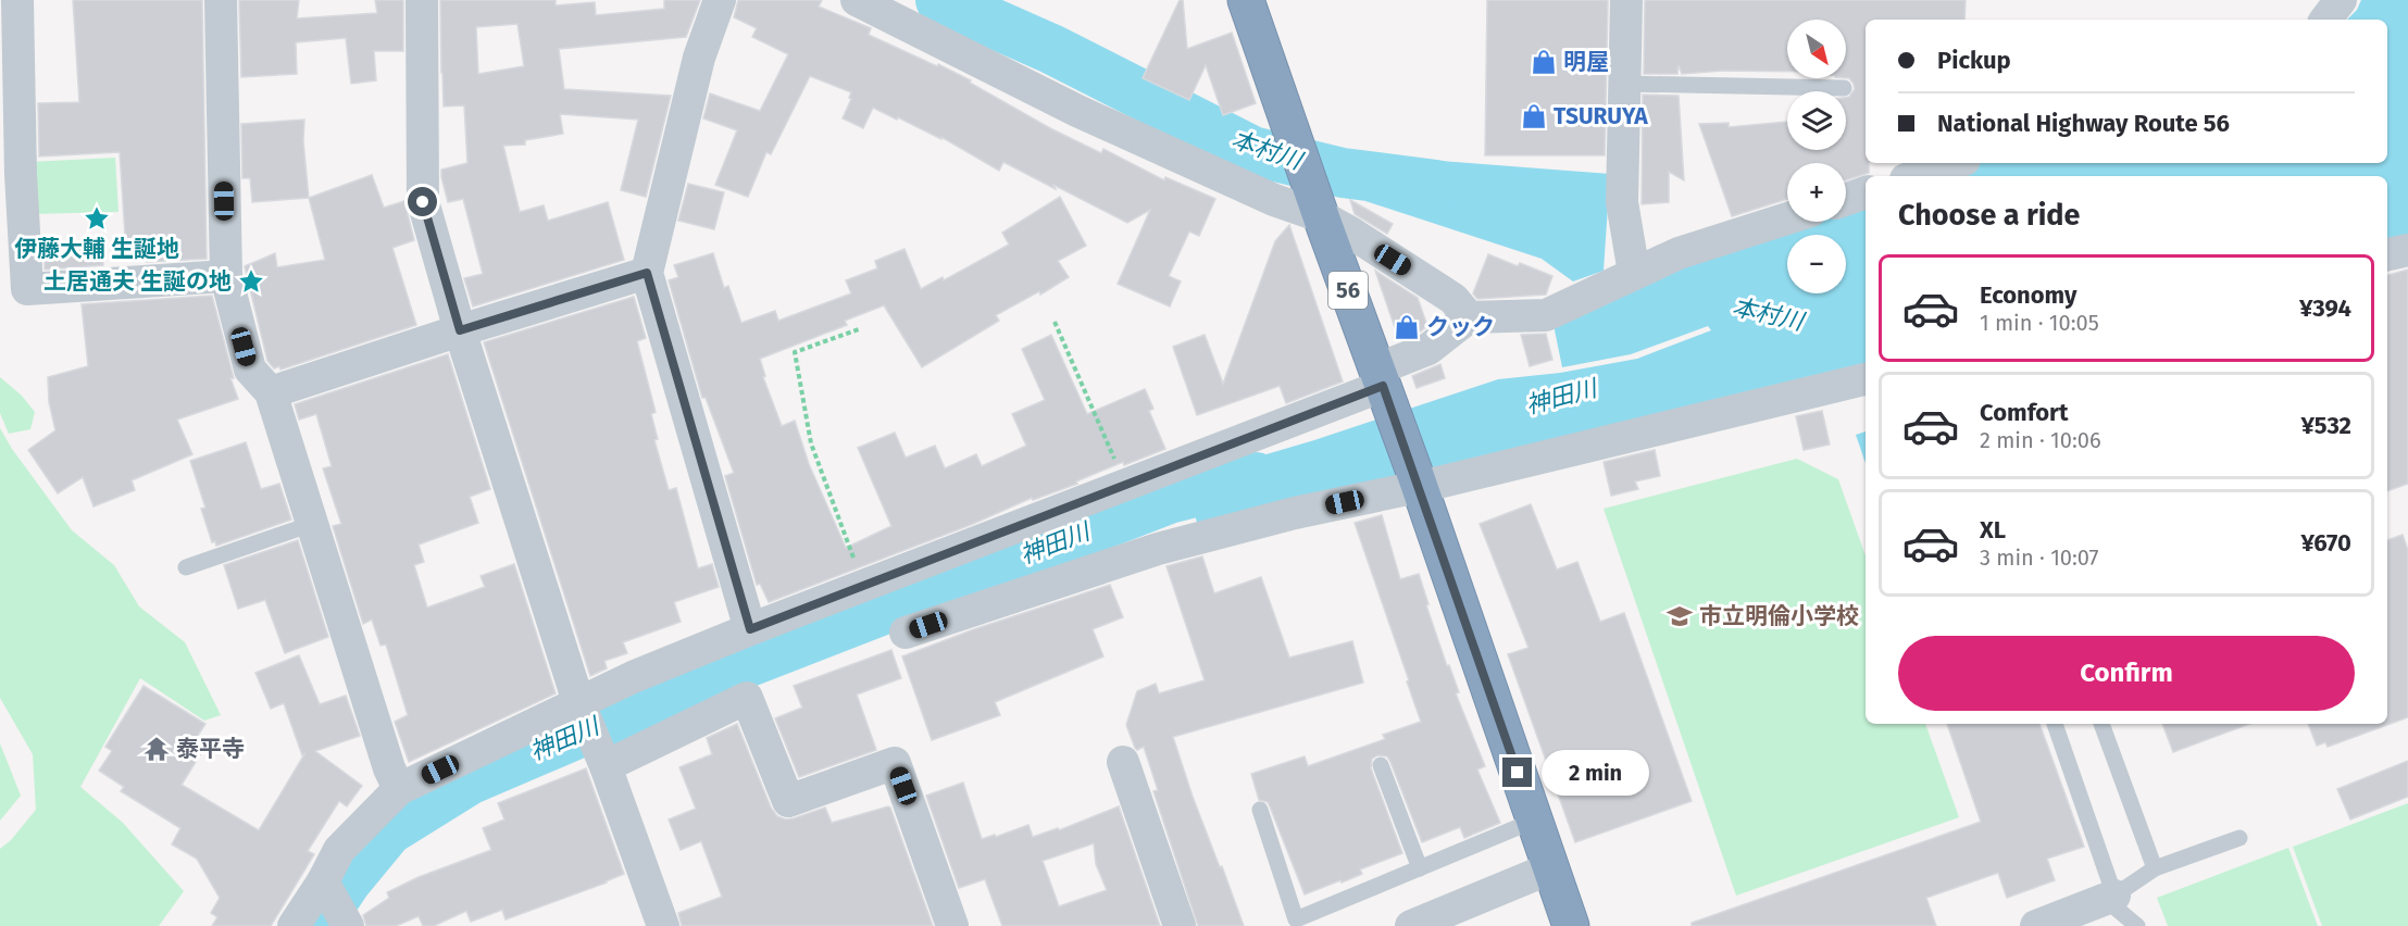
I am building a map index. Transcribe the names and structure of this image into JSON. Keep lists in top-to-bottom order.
{
  "streets": {
    "highway": ["56"]
  },
  "water": ["本村川", "神田川"],
  "places": {
    "shop": ["明屋", "TSURUYA", "クック"],
    "place": ["伊藤大輔 生誕地", "土居通夫 生誕の地"],
    "school or university": ["市立明倫小学校"],
    "temple": ["泰平寺"]
  },
  "north": "bottom right",
  "page": {
    "map_buttons": ["+", "−"],
    "banner": ["Pickup", "National Highway Route 56"],
    "heading": "Choose a ride",
    "list": [
      {
        "name": "Economy",
        "note": "1 min · 10:05",
        "value": "¥394"
      },
      {
        "name": "Comfort",
        "note": "2 min · 10:06",
        "value": "¥532"
      },
      {
        "name": "XL",
        "note": "3 min · 10:07",
        "value": "¥670"
      }
    ],
    "buttons": "Confirm",
    "bubble": "2 min"
  }
}
